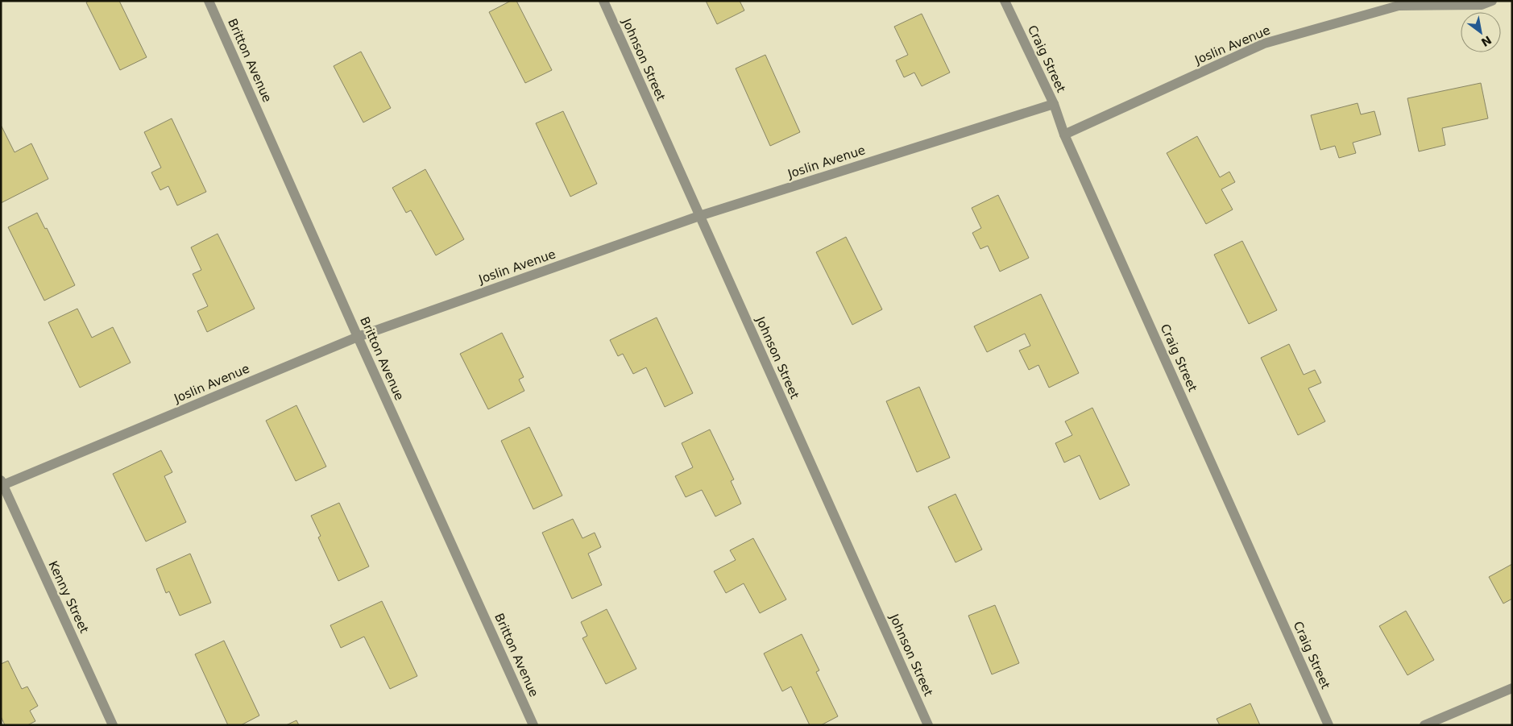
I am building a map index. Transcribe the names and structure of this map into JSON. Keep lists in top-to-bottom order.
{
  "streets": {
    "street": [
      "Joslin Avenue",
      "Craig Street",
      "Johnson Street",
      "Britton Avenue",
      "Kenny Street"
    ]
  },
  "crossings": [
    ["Joslin Avenue", "Craig Street"],
    ["Joslin Avenue", "Johnson Street"],
    ["Joslin Avenue", "Britton Avenue"],
    ["Joslin Avenue", "Kenny Street"]
  ],
  "north": "bottom right"
}
